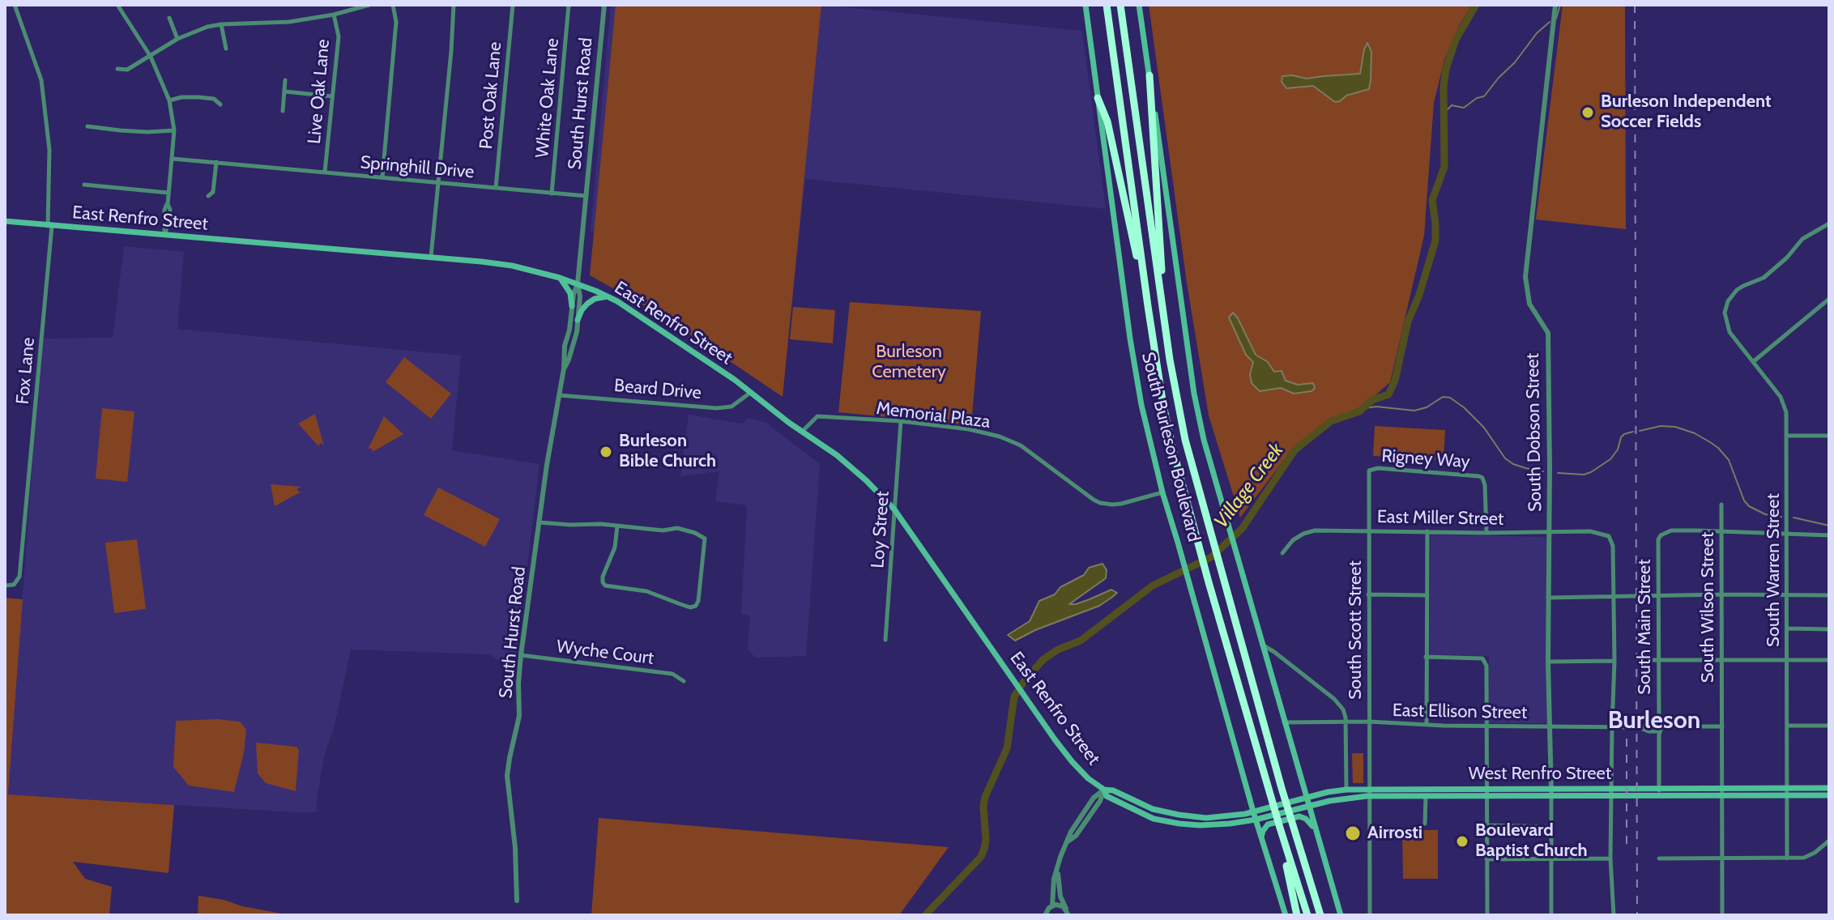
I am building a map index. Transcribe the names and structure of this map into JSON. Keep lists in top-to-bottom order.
{
  "streets": {
    "main road": ["East Renfro Street", "South Burleson Boulevard", "West Renfro Street"],
    "street": [
      "Live Oak Lane",
      "Post Oak Lane",
      "White Oak Lane",
      "South Hurst Road",
      "Springhill Drive",
      "Fox Lane",
      "Beard Drive",
      "Memorial Plaza",
      "South Dobson Street",
      "Rigney Way",
      "East Miller Street",
      "Loy Street",
      "South Warren Street",
      "South Wilson Street",
      "South Main Street",
      "South Scott Street",
      "Wyche Court",
      "East Ellison Street"
    ]
  },
  "crossings": [
    ["Live Oak Lane", "Springhill Drive"],
    ["Post Oak Lane", "Springhill Drive"],
    ["White Oak Lane", "Springhill Drive"],
    ["South Hurst Road", "Springhill Drive"],
    ["South Hurst Road", "East Renfro Street"],
    ["South Hurst Road", "Beard Drive"],
    ["South Hurst Road", "Wyche Court"],
    ["East Renfro Street", "Fox Lane"],
    ["East Renfro Street", "Beard Drive"],
    ["East Renfro Street", "Memorial Plaza"],
    ["East Renfro Street", "South Burleson Boulevard"],
    ["East Renfro Street", "Loy Street"],
    ["East Renfro Street", "West Renfro Street"],
    ["Memorial Plaza", "South Burleson Boulevard"],
    ["Memorial Plaza", "Loy Street"],
    ["South Dobson Street", "East Miller Street"],
    ["South Dobson Street", "East Ellison Street"],
    ["South Dobson Street", "West Renfro Street"],
    ["South Burleson Boulevard", "East Ellison Street"],
    ["South Burleson Boulevard", "West Renfro Street"],
    ["Rigney Way", "East Miller Street"],
    ["Rigney Way", "South Scott Street"],
    ["East Miller Street", "South Scott Street"],
    ["South Warren Street", "West Renfro Street"],
    ["South Wilson Street", "South Main Street"],
    ["South Wilson Street", "East Ellison Street"],
    ["South Wilson Street", "West Renfro Street"],
    ["South Main Street", "East Ellison Street"],
    ["South Main Street", "West Renfro Street"],
    ["South Scott Street", "East Ellison Street"],
    ["South Scott Street", "West Renfro Street"]
  ],
  "districts": ["Burleson"],
  "water": ["Village Creek"],
  "parks": ["Burleson Cemetery"],
  "places": [
    "Burleson Independent Soccer Fields",
    "Burleson Bible Church",
    "Airrosti",
    "Boulevard Baptist Church"
  ]
}
